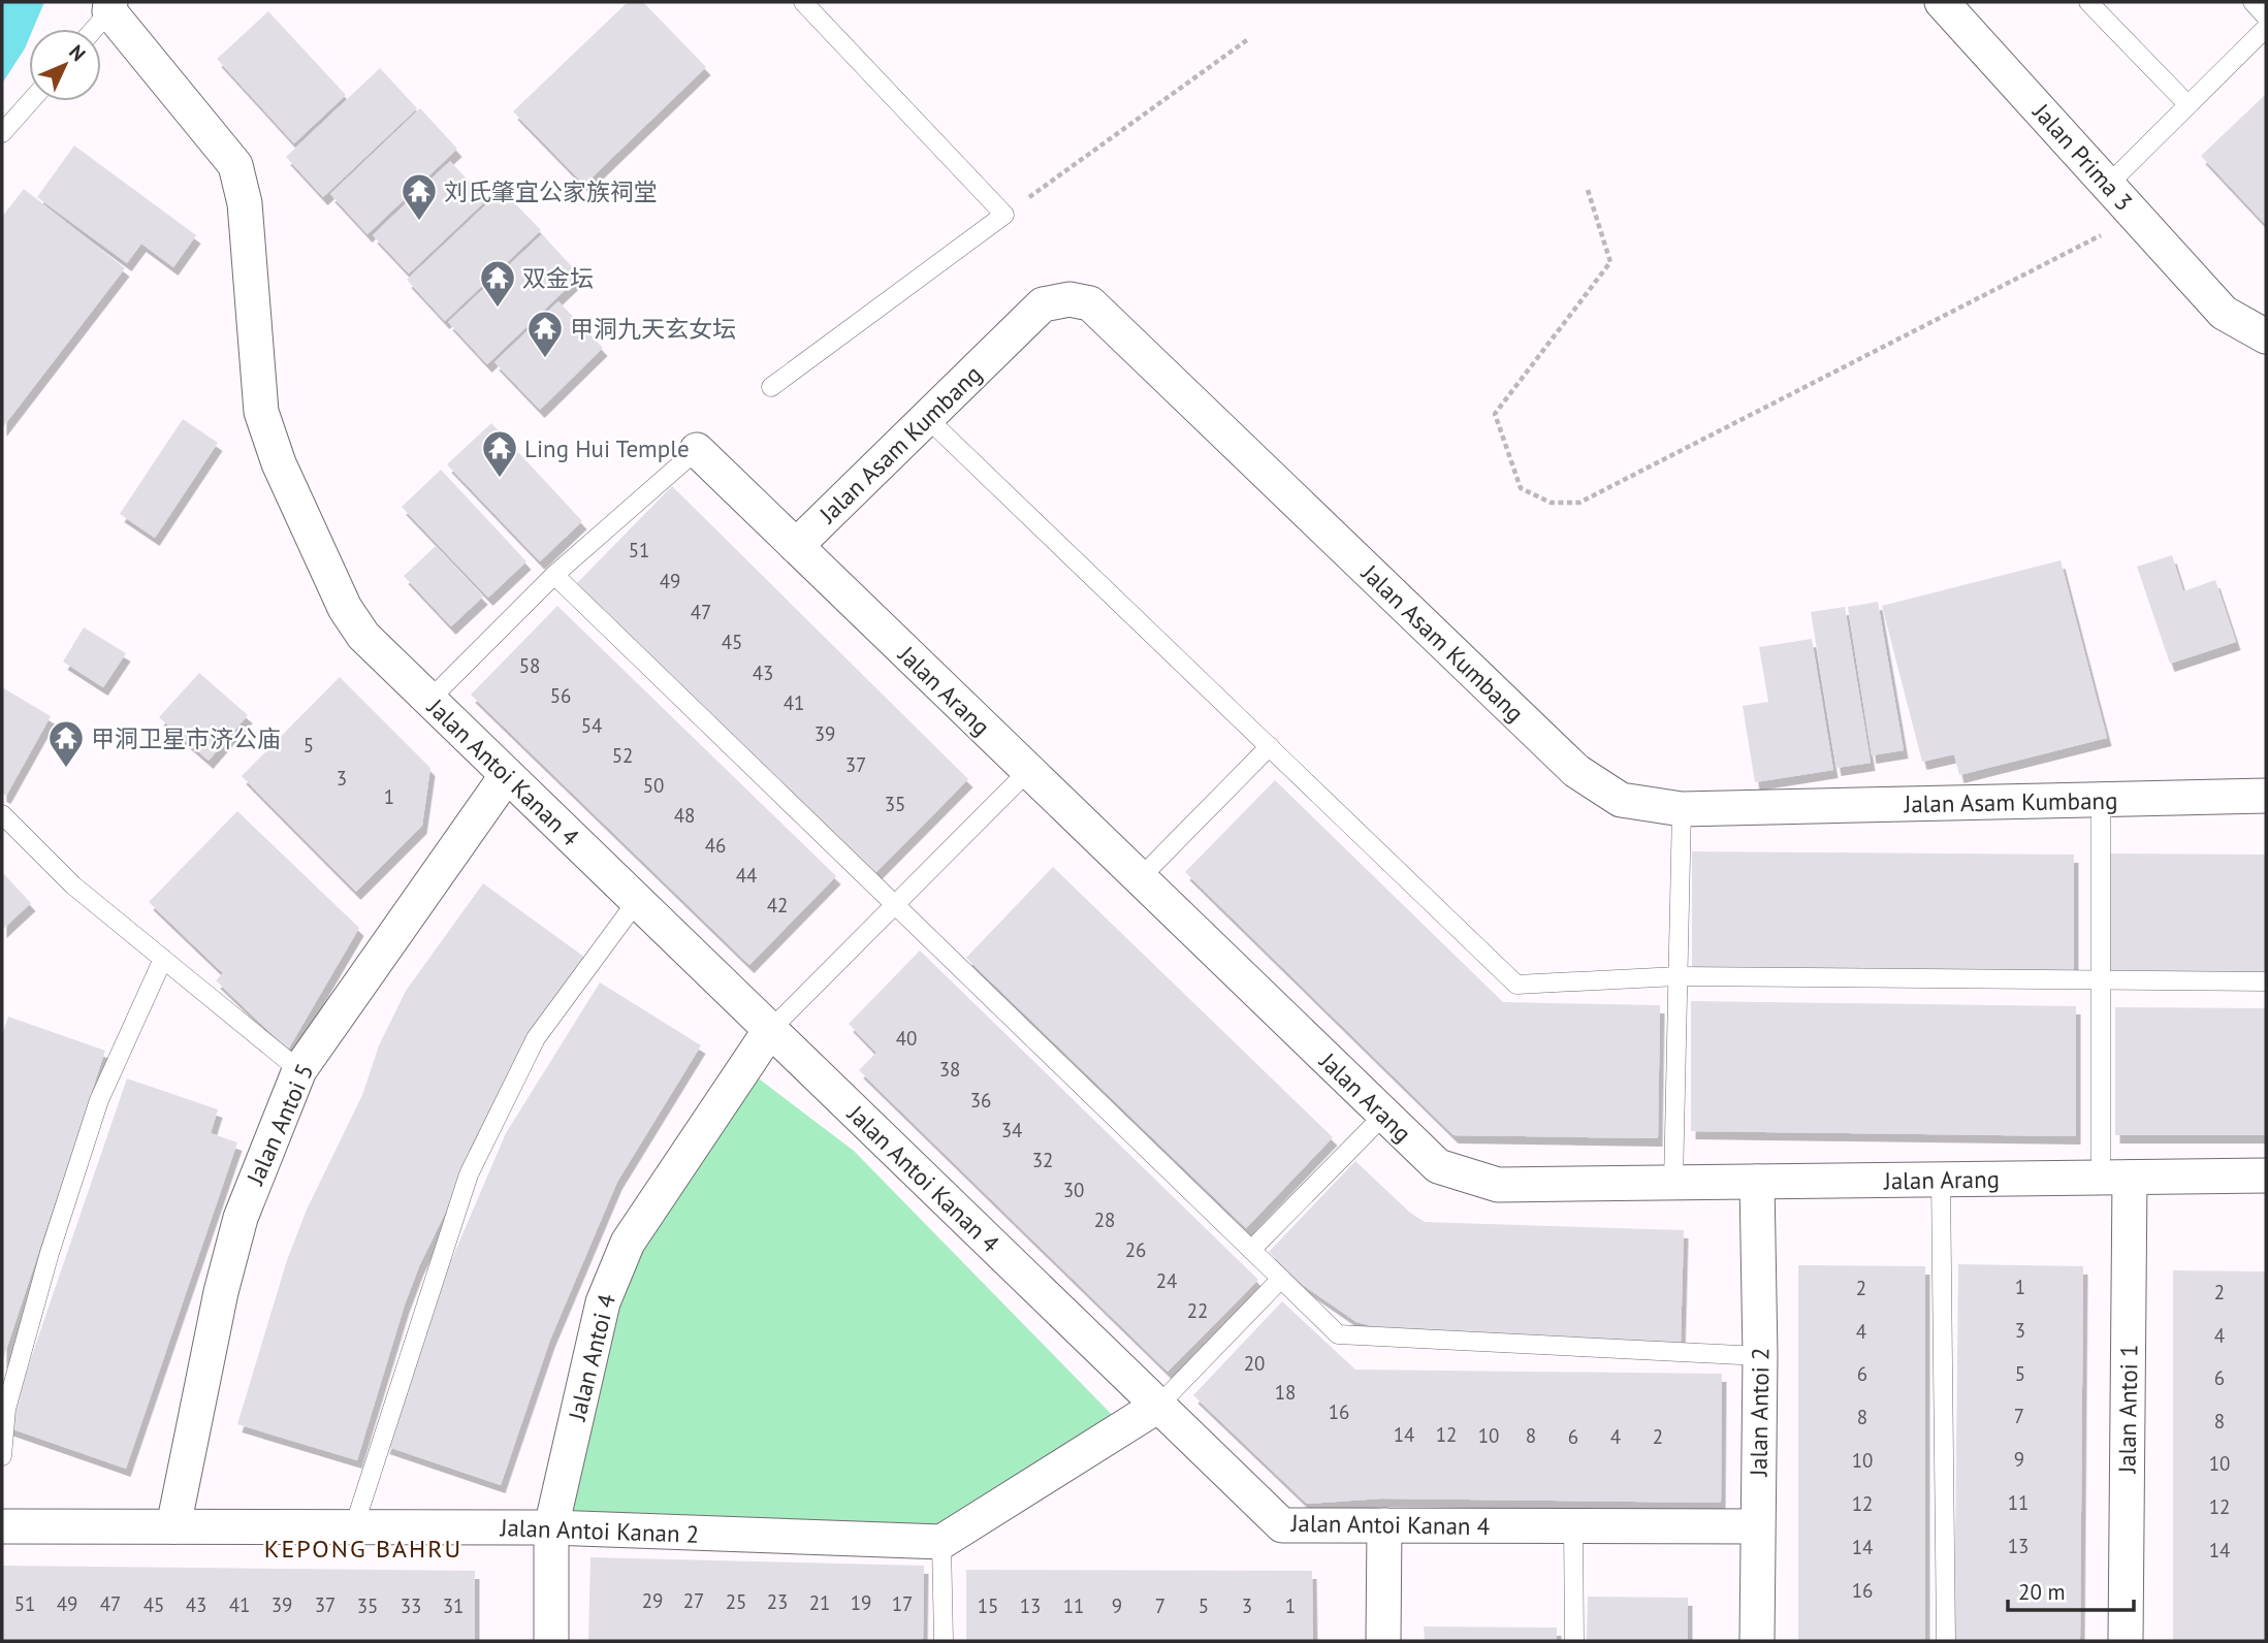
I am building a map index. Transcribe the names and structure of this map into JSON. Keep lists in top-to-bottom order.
{
  "streets": {
    "street": [
      "Jalan Prima 3",
      "Jalan Asam Kumbang",
      "Jalan Arang",
      "Jalan Antoi Kanan 4",
      "Jalan Antoi 5",
      "Jalan Antoi 4",
      "Jalan Antoi 1",
      "Jalan Antoi 2",
      "Jalan Antoi Kanan 2"
    ]
  },
  "crossings": [
    ["Jalan Asam Kumbang", "Jalan Arang"],
    ["Jalan Arang", "Jalan Antoi 1"],
    ["Jalan Arang", "Jalan Antoi 2"],
    ["Jalan Antoi Kanan 4", "Jalan Antoi 5"],
    ["Jalan Antoi Kanan 4", "Jalan Antoi 4"],
    ["Jalan Antoi Kanan 4", "Jalan Antoi 2"],
    ["Jalan Antoi 5", "Jalan Antoi Kanan 2"],
    ["Jalan Antoi 4", "Jalan Antoi Kanan 2"]
  ],
  "districts": ["KEPONG BAHRU"],
  "places": {
    "temple": [
      "刘氏肇宜公家族祠堂",
      "双金坛",
      "甲洞九天玄女坛",
      "Ling Hui Temple",
      "甲洞卫星市济公庙"
    ]
  },
  "house_numbers": [
    "51",
    "49",
    "47",
    "45",
    "58",
    "43",
    "56",
    "41",
    "54",
    "39",
    "5",
    "52",
    "37",
    "3",
    "50",
    "1",
    "35",
    "48",
    "46",
    "44",
    "42",
    "40",
    "38",
    "36",
    "34",
    "32",
    "30",
    "28",
    "26",
    "24",
    "1",
    "2",
    "2",
    "22",
    "3",
    "4",
    "4",
    "20",
    "6",
    "5",
    "6",
    "18",
    "16",
    "7",
    "8",
    "8",
    "14",
    "12",
    "10",
    "8",
    "6",
    "4",
    "2",
    "9",
    "10",
    "10",
    "11",
    "12",
    "12",
    "13",
    "14",
    "14",
    "16",
    "29",
    "27",
    "25",
    "23",
    "21",
    "19",
    "51",
    "49",
    "47",
    "17",
    "45",
    "43",
    "41",
    "39",
    "37",
    "35",
    "33",
    "31",
    "15",
    "13",
    "11",
    "9",
    "7",
    "5",
    "3",
    "1"
  ],
  "scale_bar": "20 m",
  "north": "top right"
}
